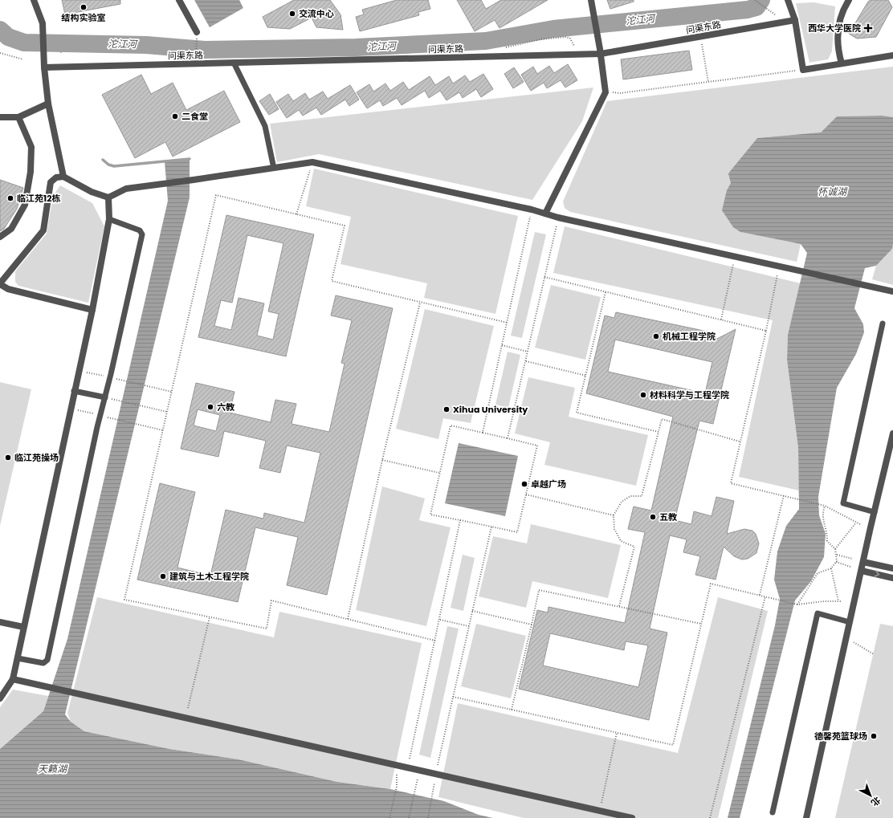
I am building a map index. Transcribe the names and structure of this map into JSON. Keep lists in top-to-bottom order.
{
  "streets": {
    "street": ["问渠东路"]
  },
  "water": ["沱江河", "怀诚湖", "天籁湖"],
  "places": {
    "other": [
      "结构实验室",
      "交流中心",
      "二食堂",
      "临江苑12栋",
      "机械工程学院",
      "材料科学与工程学院",
      "六教",
      "Xihua University",
      "临江苑操场",
      "卓越广场",
      "五教",
      "建筑与土木工程学院",
      "德馨苑篮球场"
    ],
    "health": ["西华大学医院"]
  },
  "north": "bottom right"
}
